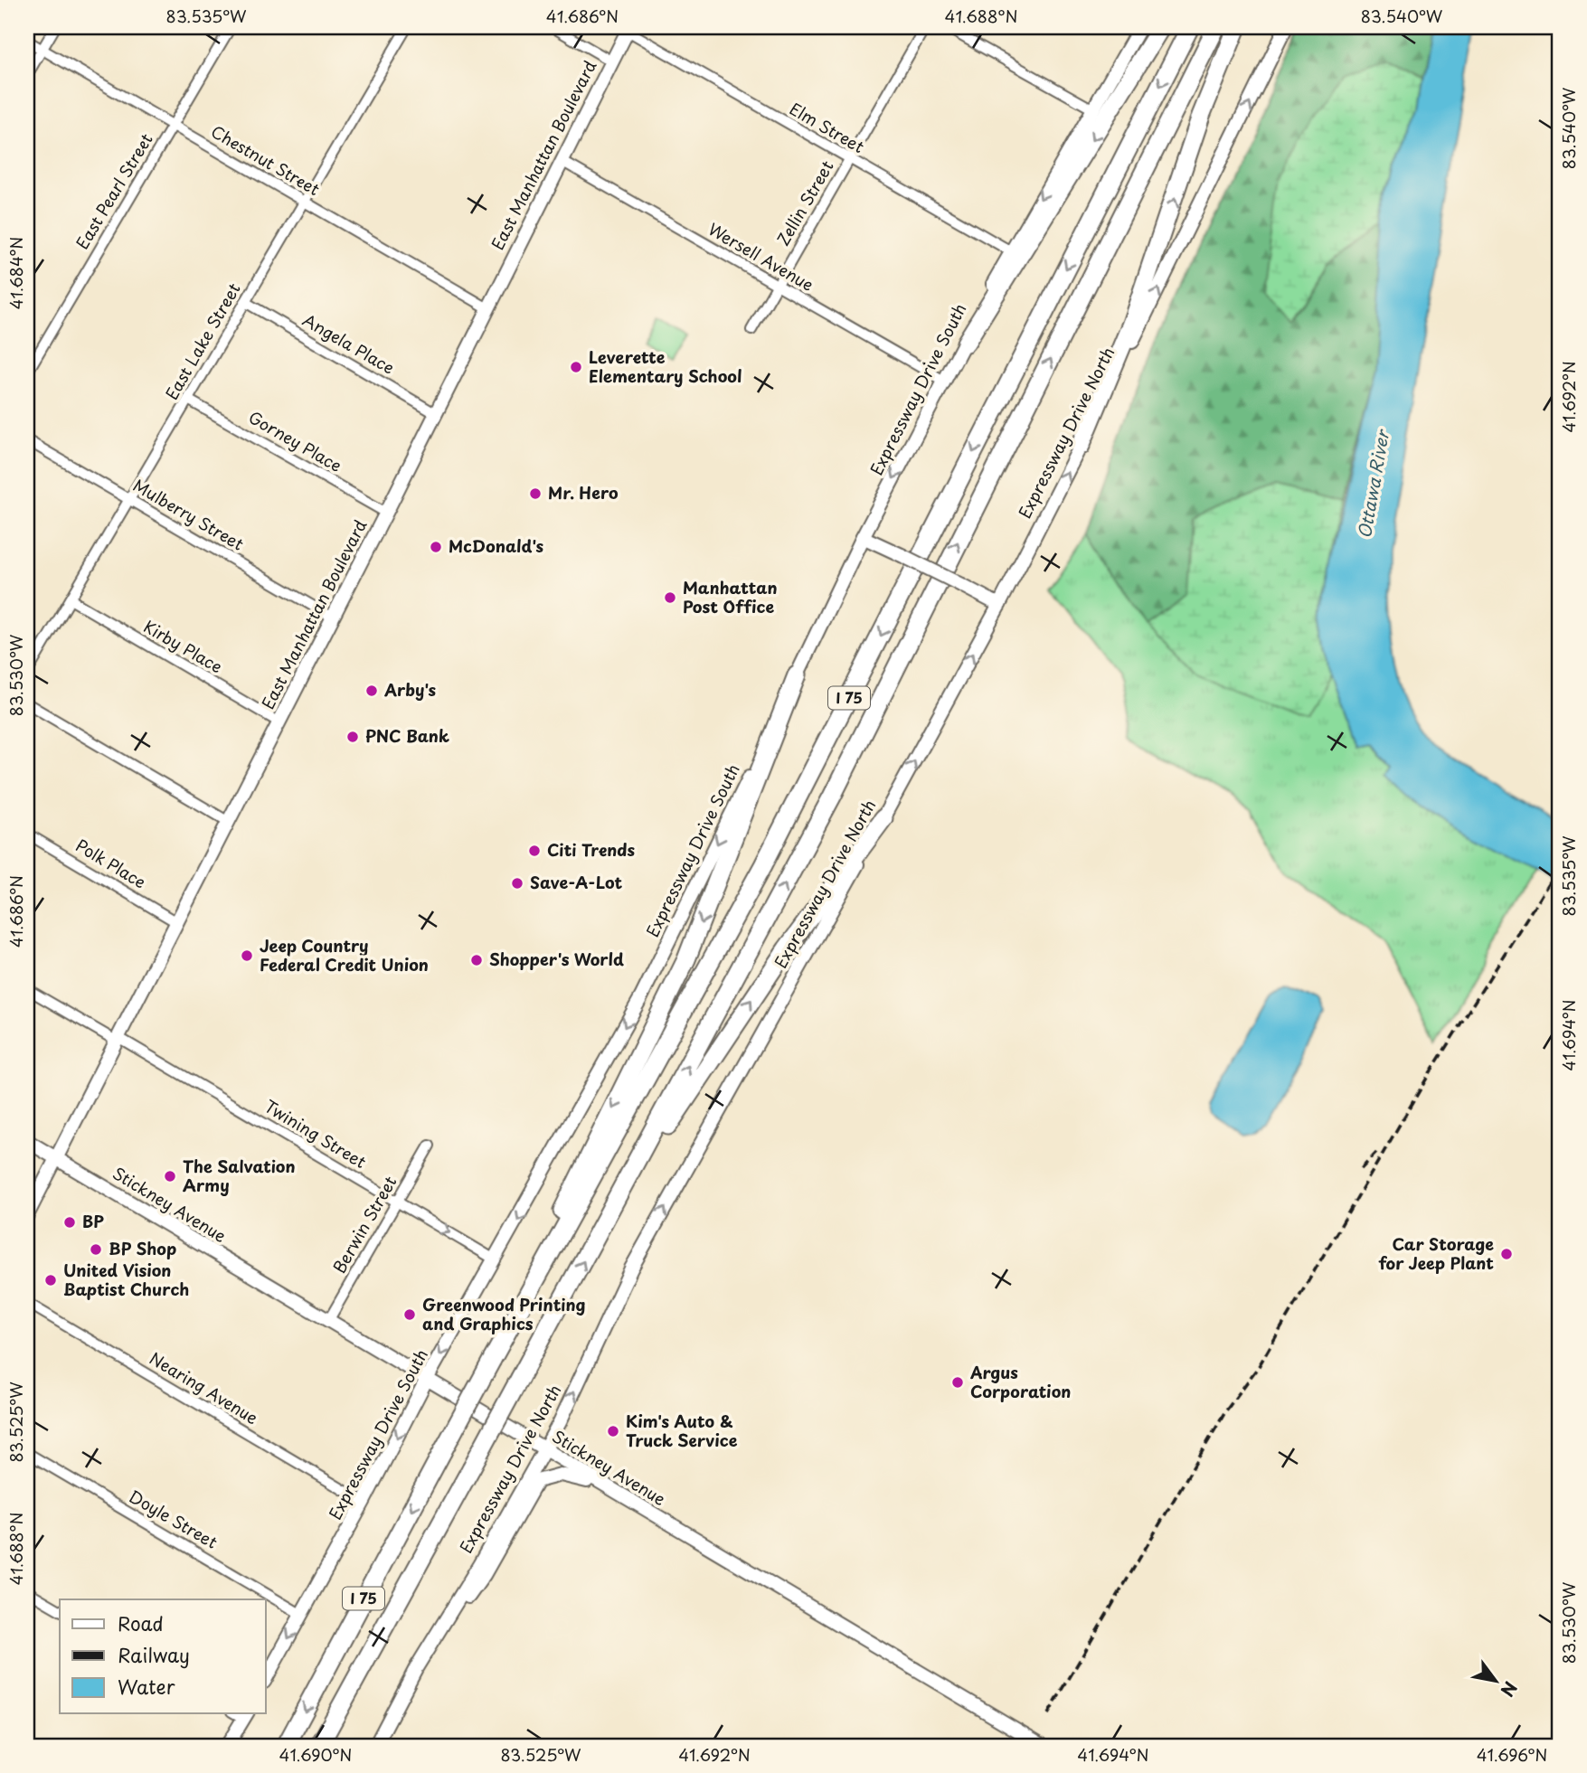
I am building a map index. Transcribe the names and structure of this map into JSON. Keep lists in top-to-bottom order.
{
  "streets": {
    "highway": ["I 75"],
    "main road": [
      "East Manhattan Boulevard",
      "Expressway Drive South",
      "Expressway Drive North",
      "Stickney Avenue"
    ],
    "street": [
      "Elm Street",
      "Chestnut Street",
      "East Pearl Street",
      "Zellin Street",
      "Wersell Avenue",
      "East Lake Street",
      "Angela Place",
      "Gorney Place",
      "Mulberry Street",
      "Kirby Place",
      "Polk Place",
      "Twining Street",
      "Berwin Street",
      "Nearing Avenue",
      "Doyle Street"
    ]
  },
  "crossings": [
    ["Elm Street", "East Manhattan Boulevard"],
    ["Elm Street", "Zellin Street"],
    ["Elm Street", "Expressway Drive South"],
    ["East Manhattan Boulevard", "Chestnut Street"],
    ["East Manhattan Boulevard", "Wersell Avenue"],
    ["East Manhattan Boulevard", "Angela Place"],
    ["East Manhattan Boulevard", "Gorney Place"],
    ["East Manhattan Boulevard", "Mulberry Street"],
    ["East Manhattan Boulevard", "Kirby Place"],
    ["East Manhattan Boulevard", "Polk Place"],
    ["East Manhattan Boulevard", "Twining Street"],
    ["East Manhattan Boulevard", "Stickney Avenue"],
    ["Chestnut Street", "East Pearl Street"],
    ["Chestnut Street", "East Lake Street"],
    ["Zellin Street", "Wersell Avenue"],
    ["Wersell Avenue", "Expressway Drive South"],
    ["East Lake Street", "Angela Place"],
    ["East Lake Street", "Gorney Place"],
    ["East Lake Street", "Mulberry Street"],
    ["East Lake Street", "Kirby Place"],
    ["Expressway Drive South", "Twining Street"],
    ["Expressway Drive South", "Stickney Avenue"],
    ["Expressway Drive South", "Nearing Avenue"],
    ["Expressway Drive South", "Doyle Street"],
    ["Expressway Drive North", "Stickney Avenue"],
    ["Twining Street", "Berwin Street"],
    ["Stickney Avenue", "Berwin Street"]
  ],
  "one_way": ["Expressway Drive South", "Expressway Drive North"],
  "water": ["Ottawa River"],
  "places": [
    "Leverette Elementary School",
    "Mr. Hero",
    "McDonald's",
    "Manhattan Post Office",
    "Arby's",
    "PNC Bank",
    "Citi Trends",
    "Save-A-Lot",
    "Jeep Country Federal Credit Union",
    "Shopper's World",
    "The Salvation Army",
    "BP",
    "BP Shop",
    "Car Storage for Jeep Plant",
    "United Vision Baptist Church",
    "Greenwood Printing and Graphics",
    "Argus Corporation",
    "Kim's Auto & Truck Service"
  ],
  "legend": ["Road", "Railway", "Water"],
  "north": "bottom right",
  "coordinates": [
    "83.535°W",
    "41.686°N",
    "41.688°N",
    "83.540°W",
    "41.684°N",
    "41.692°N",
    "83.530°W",
    "41.694°N",
    "83.525°W",
    "41.690°N",
    "41.696°N"
  ]
}
